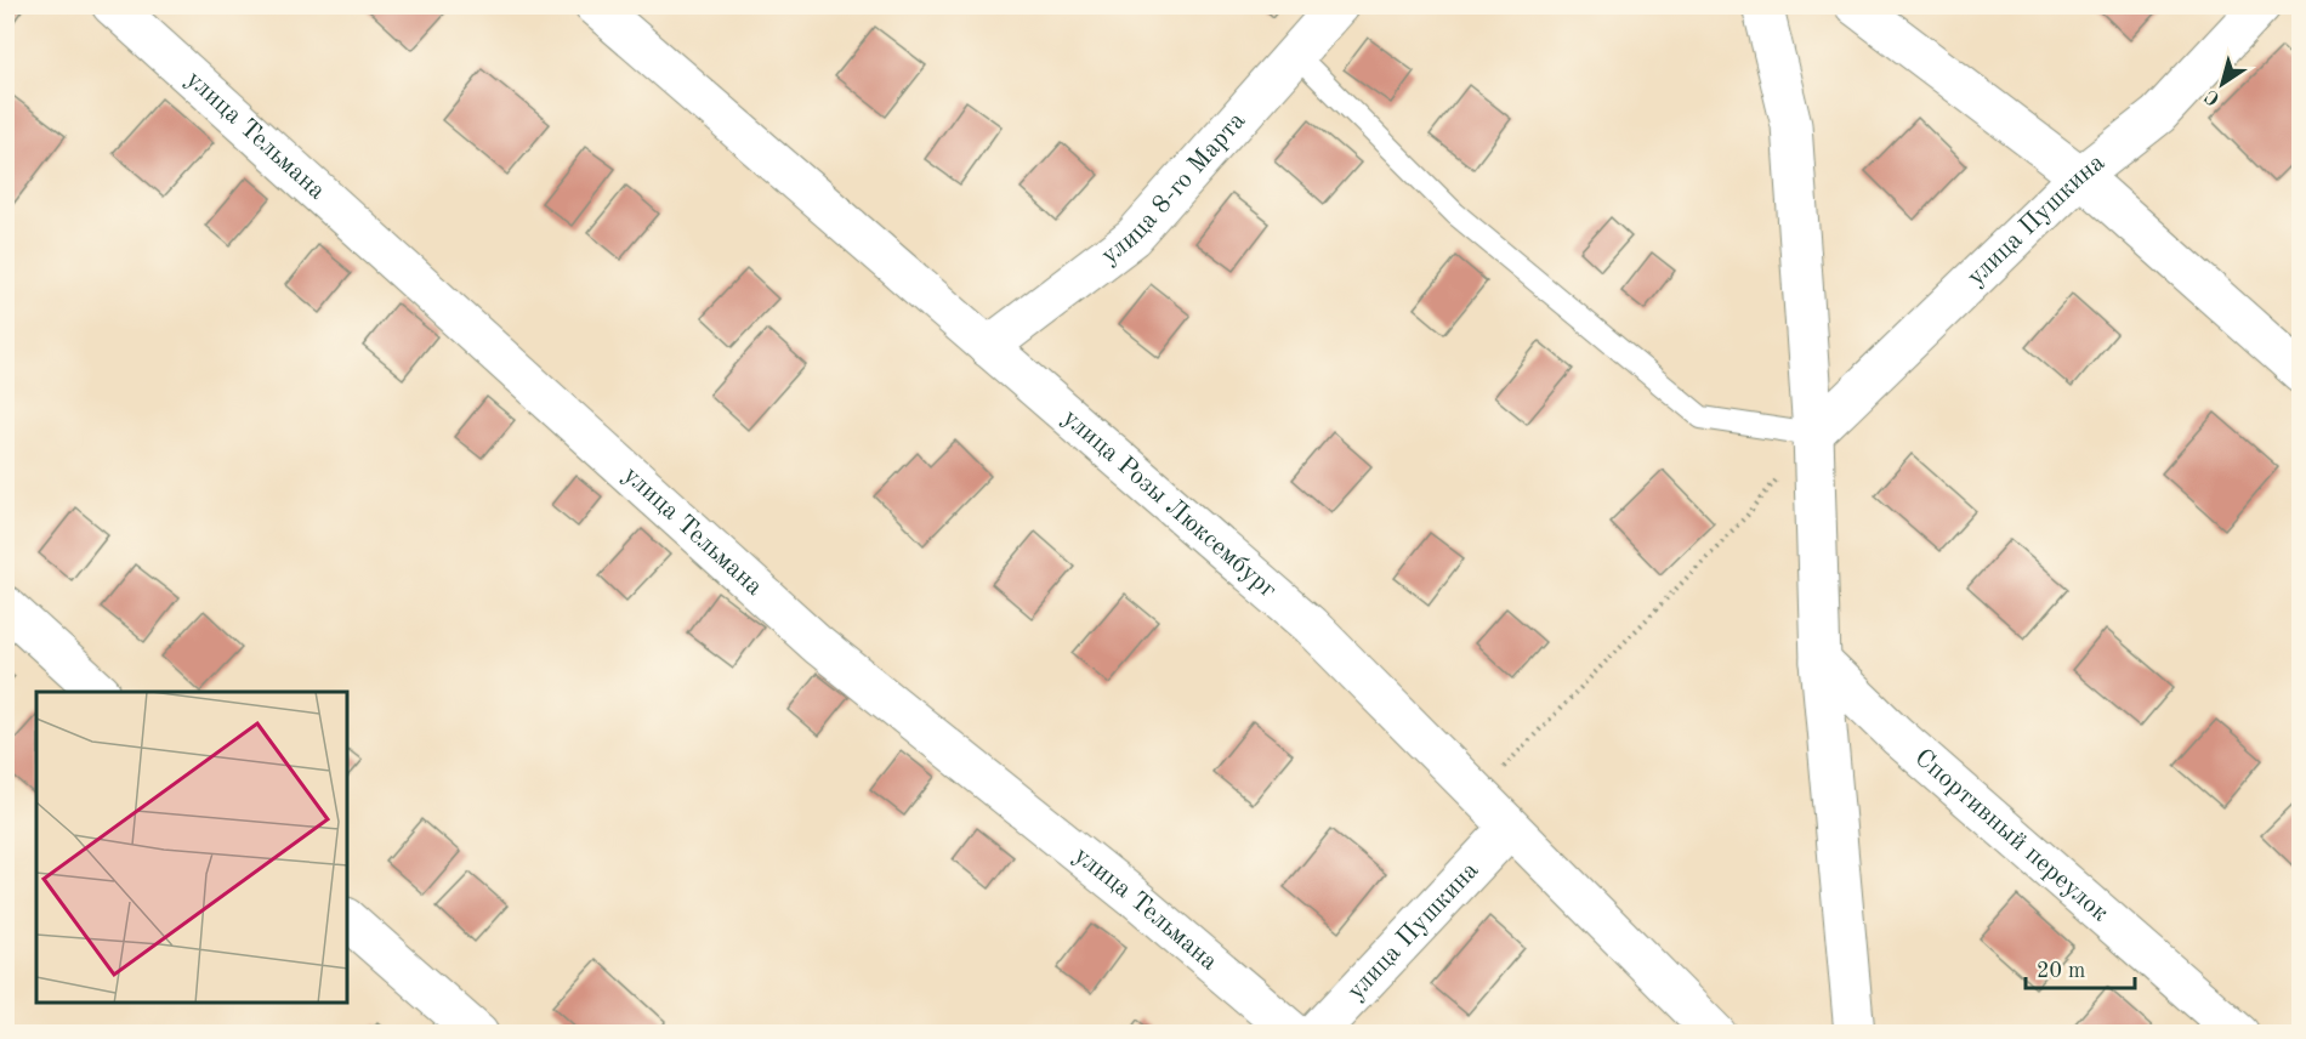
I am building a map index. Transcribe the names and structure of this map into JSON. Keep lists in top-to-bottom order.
{
  "streets": {
    "street": [
      "улица Тельмана",
      "улица 8-го Марта",
      "улица Пушкина",
      "улица Розы Люксембург",
      "Спортивный переулок"
    ]
  },
  "crossings": [
    ["улица 8-го Марта", "улица Розы Люксембург"],
    ["улица Пушкина", "улица Розы Люксембург"]
  ],
  "scale_bar": "20 m",
  "north": "bottom left"
}
